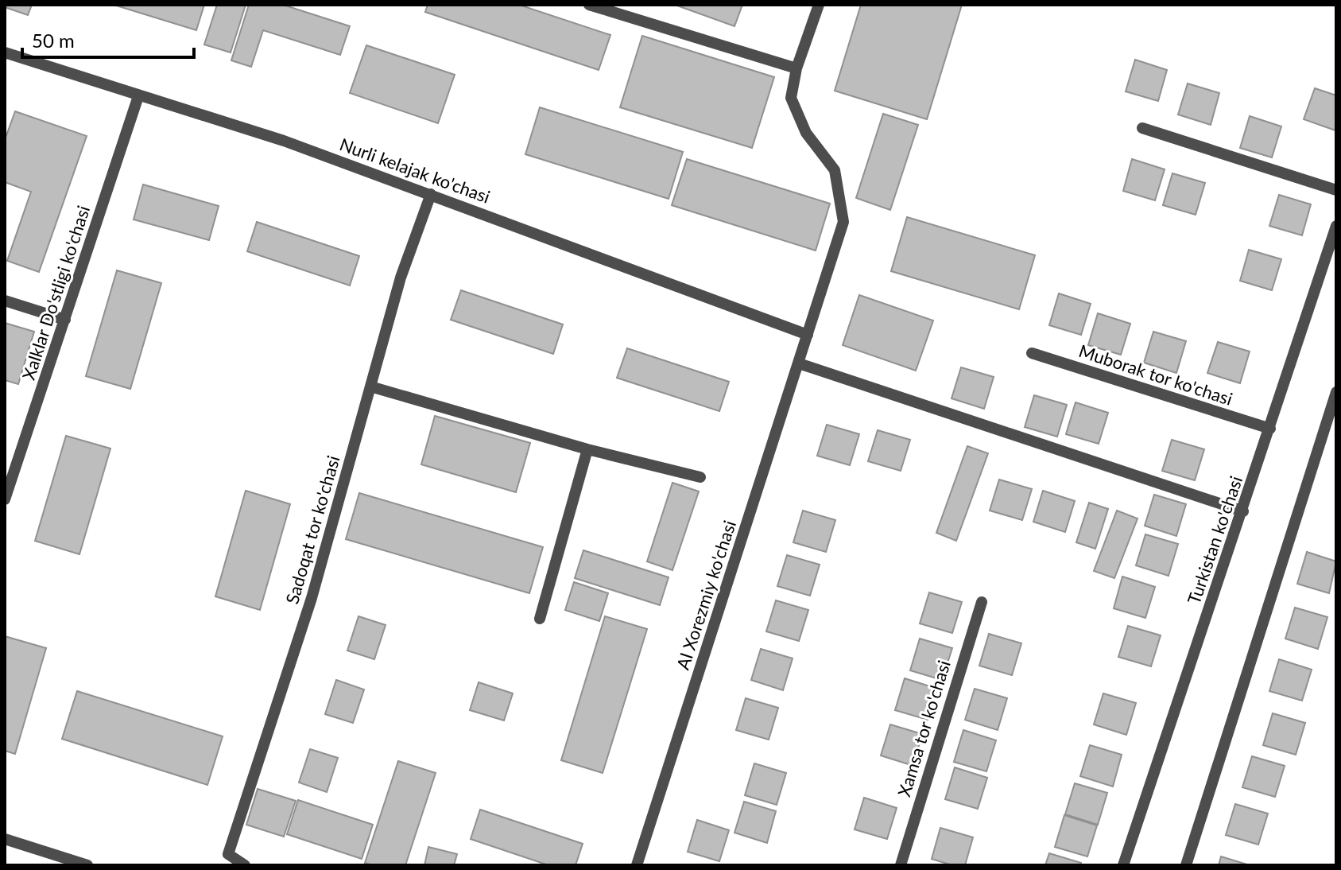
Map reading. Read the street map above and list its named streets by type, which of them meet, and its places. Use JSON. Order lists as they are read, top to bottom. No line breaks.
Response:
{"streets":{"street":["Nurli kelajak ko'chasi","Xalklar Do'stligi ko'chasi","Muborak tor ko'chasi","Sadoqat tor ko'chasi","Turkistan ko'chasi","Al Xorezmiy ko'chasi","Xamsa tor ko'chasi"]},"crossings":[["Nurli kelajak ko'chasi","Xalklar Do'stligi ko'chasi"],["Nurli kelajak ko'chasi","Sadoqat tor ko'chasi"],["Nurli kelajak ko'chasi","Al Xorezmiy ko'chasi"],["Muborak tor ko'chasi","Turkistan ko'chasi"]],"scale_bar":"50 m"}
